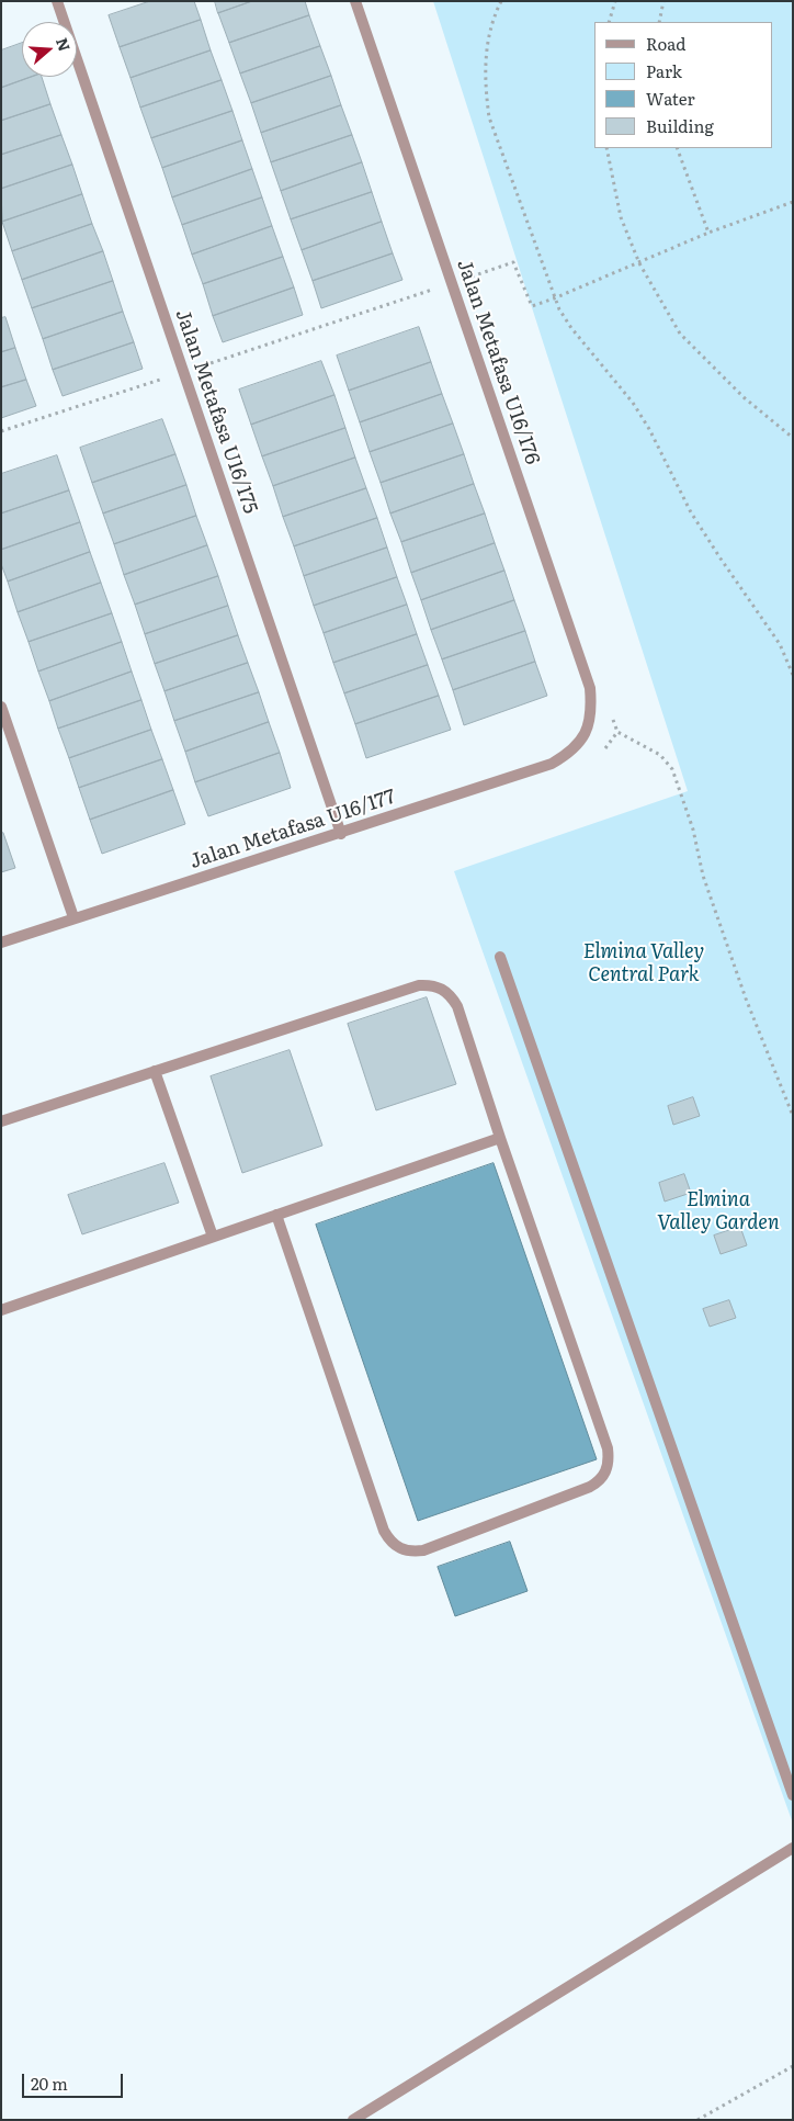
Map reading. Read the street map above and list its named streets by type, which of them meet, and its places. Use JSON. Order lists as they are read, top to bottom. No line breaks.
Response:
{"streets":{"street":["Jalan Metafasa U16/176","Jalan Metafasa U16/175","Jalan Metafasa U16/177"]},"crossings":[["Jalan Metafasa U16/176","Jalan Metafasa U16/177"],["Jalan Metafasa U16/175","Jalan Metafasa U16/177"]],"parks":["Elmina Valley Central Park","Elmina Valley Garden"],"legend":["Road","Park","Water","Building"],"scale_bar":"20 m","north":"right"}
